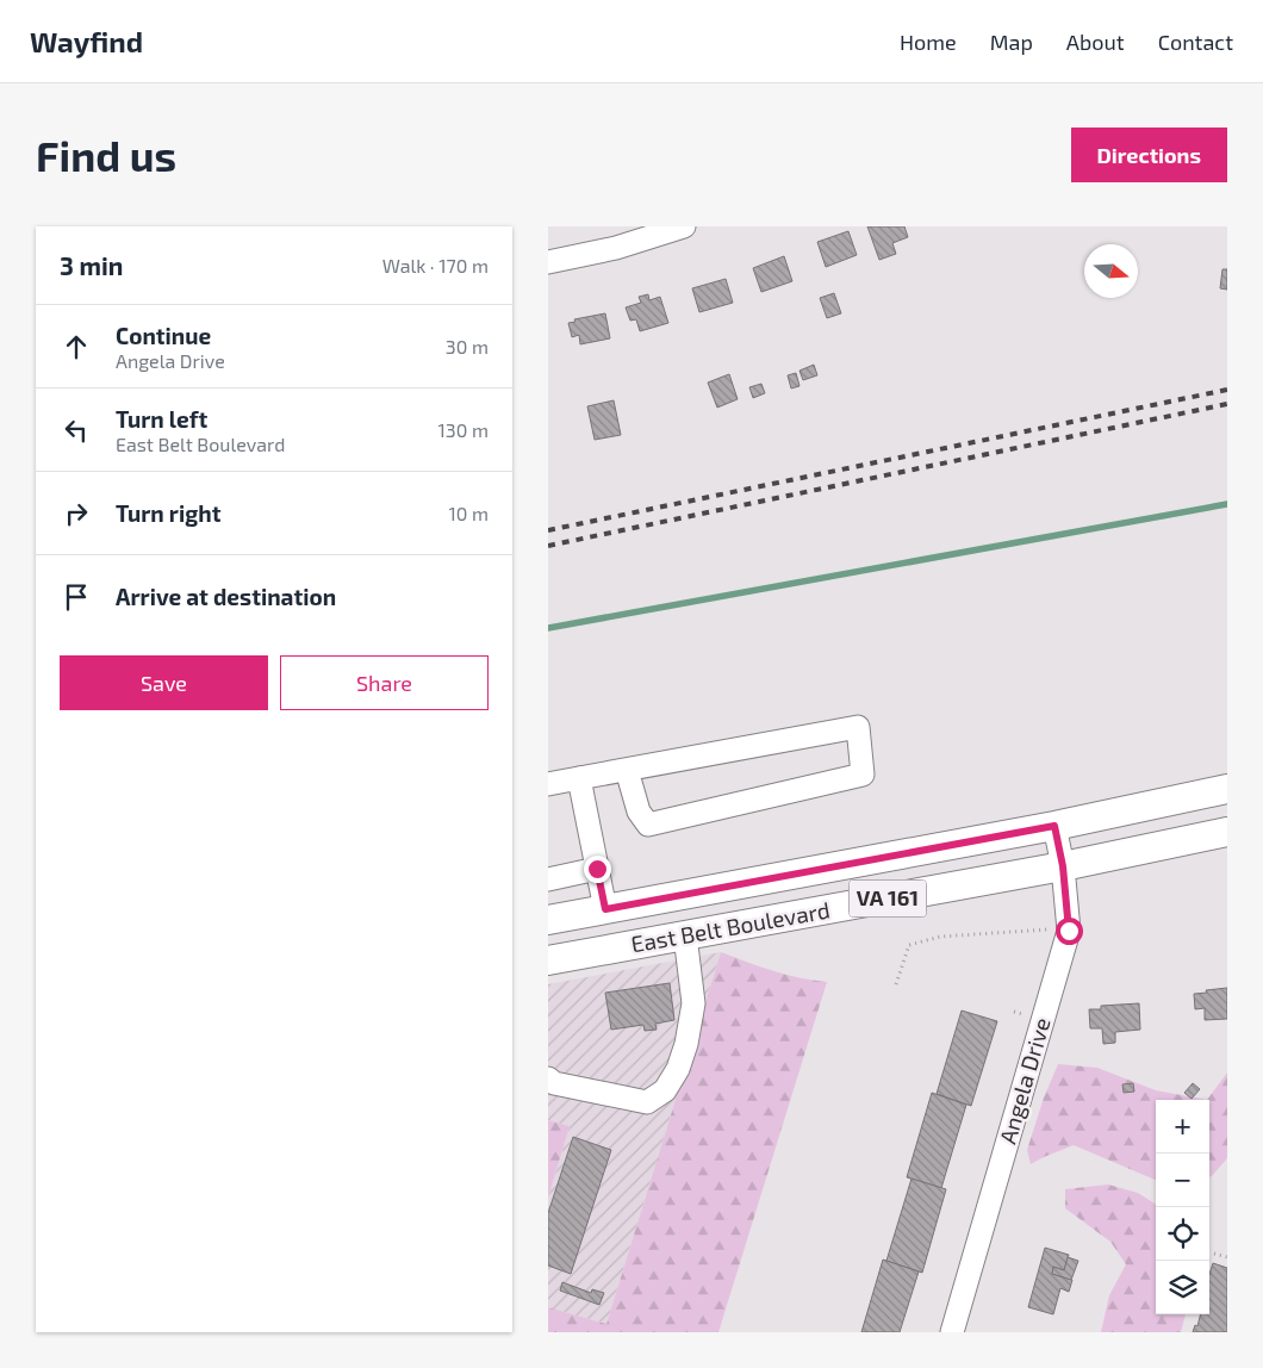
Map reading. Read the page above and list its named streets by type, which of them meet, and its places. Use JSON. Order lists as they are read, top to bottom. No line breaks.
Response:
{"streets":{"main road":["VA 161","East Belt Boulevard"],"street":["Angela Drive"]},"crossings":[["East Belt Boulevard","Angela Drive"]],"north":"right","page":{"header":"Wayfind","nav":["Home","Map","About","Contact"],"buttons":["Directions",["Save","Share"]],"title":"Find us","heading":["3 min","Walk · 170 m"],"list":[["Continue","Angela Drive","30 m"],["Turn left","East Belt Boulevard","130 m"],["Turn right","10 m"],"Arrive at destination"],"map_buttons":["+","−"]}}
